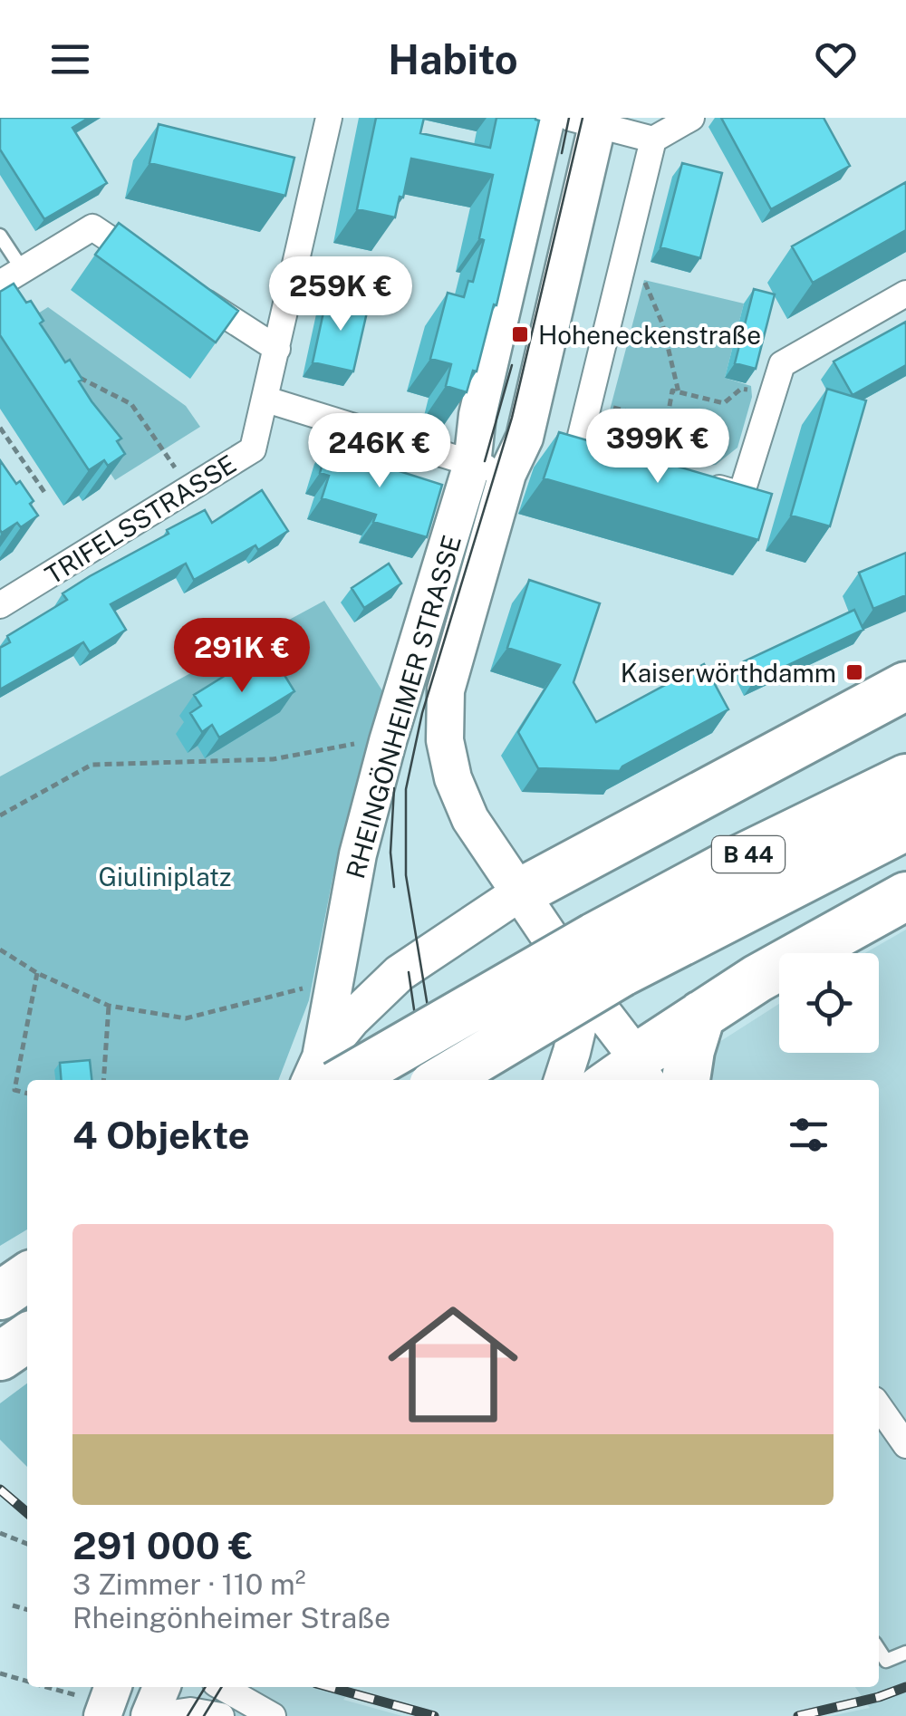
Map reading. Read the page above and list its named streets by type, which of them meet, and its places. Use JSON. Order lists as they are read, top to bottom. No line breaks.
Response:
{"streets":{"highway":["B 44"],"street":["TRIFELSSTRASSE","RHEINGÖNHEIMER STRASSE"]},"crossings":[["RHEINGÖNHEIMER STRASSE","B 44"]],"parks":["Giuliniplatz"],"places":{"transit":["Hoheneckenstraße","Kaiserwörthdamm"]},"page":{"header":"Habito","price":["259K €","399K €","246K €","291K €"],"heading":"4 Objekte","list":[{"name":"291 000 €","note":"3 Zimmer · 110 m² · Rheingönheimer Straße"}]}}
